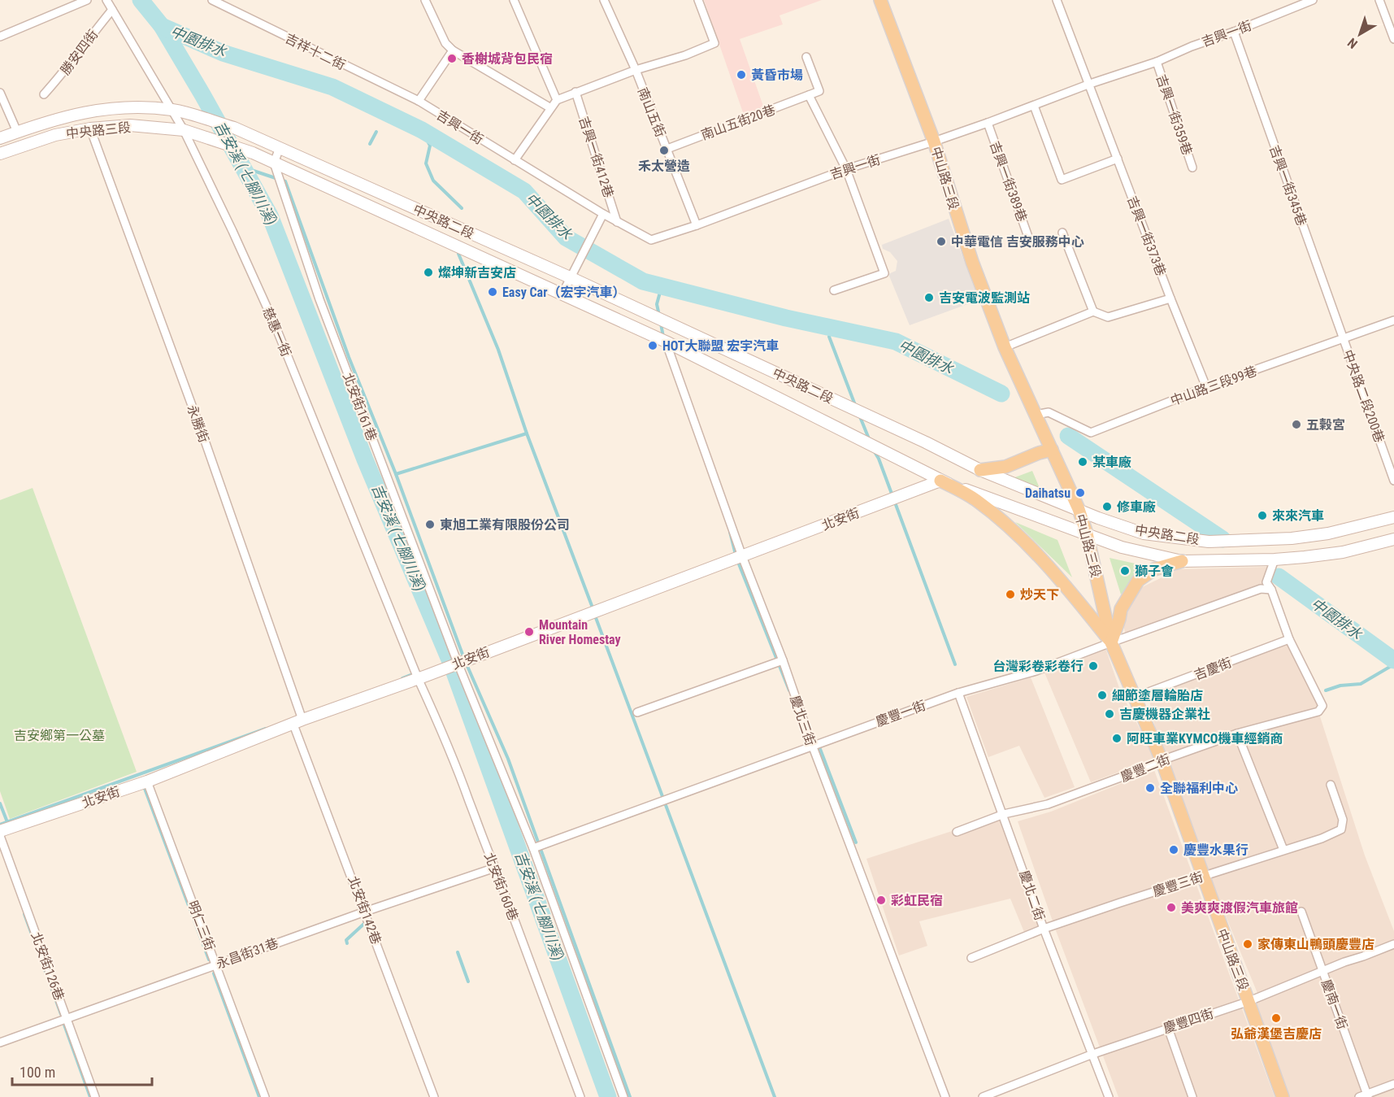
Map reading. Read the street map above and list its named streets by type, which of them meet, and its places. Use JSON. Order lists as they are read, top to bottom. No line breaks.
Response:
{"streets":{"main road":["中山路三段"],"street":["吉興一街","吉祥十二街","勝安四街","南山五街","吉興一街359巷","南山五街20巷","中央路三段","吉興一街412巷","吉興一街389巷","吉興一街345巷","中央路二段","吉興一街373巷","慈惠一街","中山路三段99巷","中央路二段200巷","北安街161巷","永勝街","北安街","吉慶街","慶豐一街","慶北三街","慶豐二街","慶豐三街","北安街160巷","慶北二街","北安街142巷","明仁三街","永昌街31巷","北安街126巷","慶南一街","慶豐四街"]},"crossings":[["吉興一街","吉祥十二街"],["吉興一街","南山五街"],["吉興一街","吉興一街359巷"],["吉興一街","吉興一街412巷"],["吉興一街","中山路三段"],["吉興一街","吉興一街389巷"],["吉興一街","吉興一街345巷"],["吉興一街","吉興一街373巷"],["勝安四街","慈惠一街"],["南山五街","南山五街20巷"],["中央路三段","中央路二段"],["中央路三段","慈惠一街"],["中央路三段","永勝街"],["中山路三段","中央路二段"],["中山路三段","中山路三段99巷"],["中山路三段","吉慶街"],["中山路三段","慶豐一街"],["中山路三段","慶豐二街"],["中山路三段","慶豐三街"],["中山路三段","慶豐四街"],["吉興一街345巷","中山路三段99巷"],["吉興一街345巷","中央路二段200巷"],["中央路二段","北安街161巷"],["中央路二段","北安街"],["中央路二段","慶北三街"],["吉興一街373巷","中山路三段99巷"],["慈惠一街","北安街"],["慈惠一街","北安街160巷"],["中山路三段99巷","中央路二段200巷"],["北安街161巷","北安街"],["北安街161巷","慶豐一街"],["永勝街","北安街"],["永勝街","北安街142巷"],["北安街","慶北三街"],["北安街","北安街160巷"],["北安街","北安街142巷"],["北安街","明仁三街"],["吉慶街","慶豐二街"],["慶豐一街","慶北三街"],["慶豐一街","慶豐二街"],["慶豐一街","慶北二街"],["慶豐二街","慶北二街"],["慶豐三街","慶北二街"],["北安街160巷","永昌街31巷"],["慶北二街","慶豐四街"],["北安街142巷","永昌街31巷"],["明仁三街","永昌街31巷"],["永昌街31巷","北安街126巷"],["慶南一街","慶豐四街"]],"water":["中園排水","吉安溪 (七腳川溪)"],"parks":["吉安鄉第一公墓"],"places":["香榭城背包民宿","黃昏市場","禾太營造","中華電信 吉安服務中心","燦坤新吉安店","Easy Car（宏宇汽車）","吉安電波監測站","HOT大聯盟 宏宇汽車","五榖宮","某車廠","Daihatsu","修車廠","來來汽車","東旭工業有限股份公司","獅子會","炒天下","Mountain River Homestay","台灣彩卷彩卷行","細節塗層輪胎店","吉慶機器企業社","阿旺車業KYMCO機車經銷商","全聯福利中心","慶豐水果行","彩虹民宿","美爽爽渡假汽車旅館","家傳東山鴨頭慶豐店","弘爺漢堡吉慶店"],"scale_bar":"100 m","north":"bottom left"}
